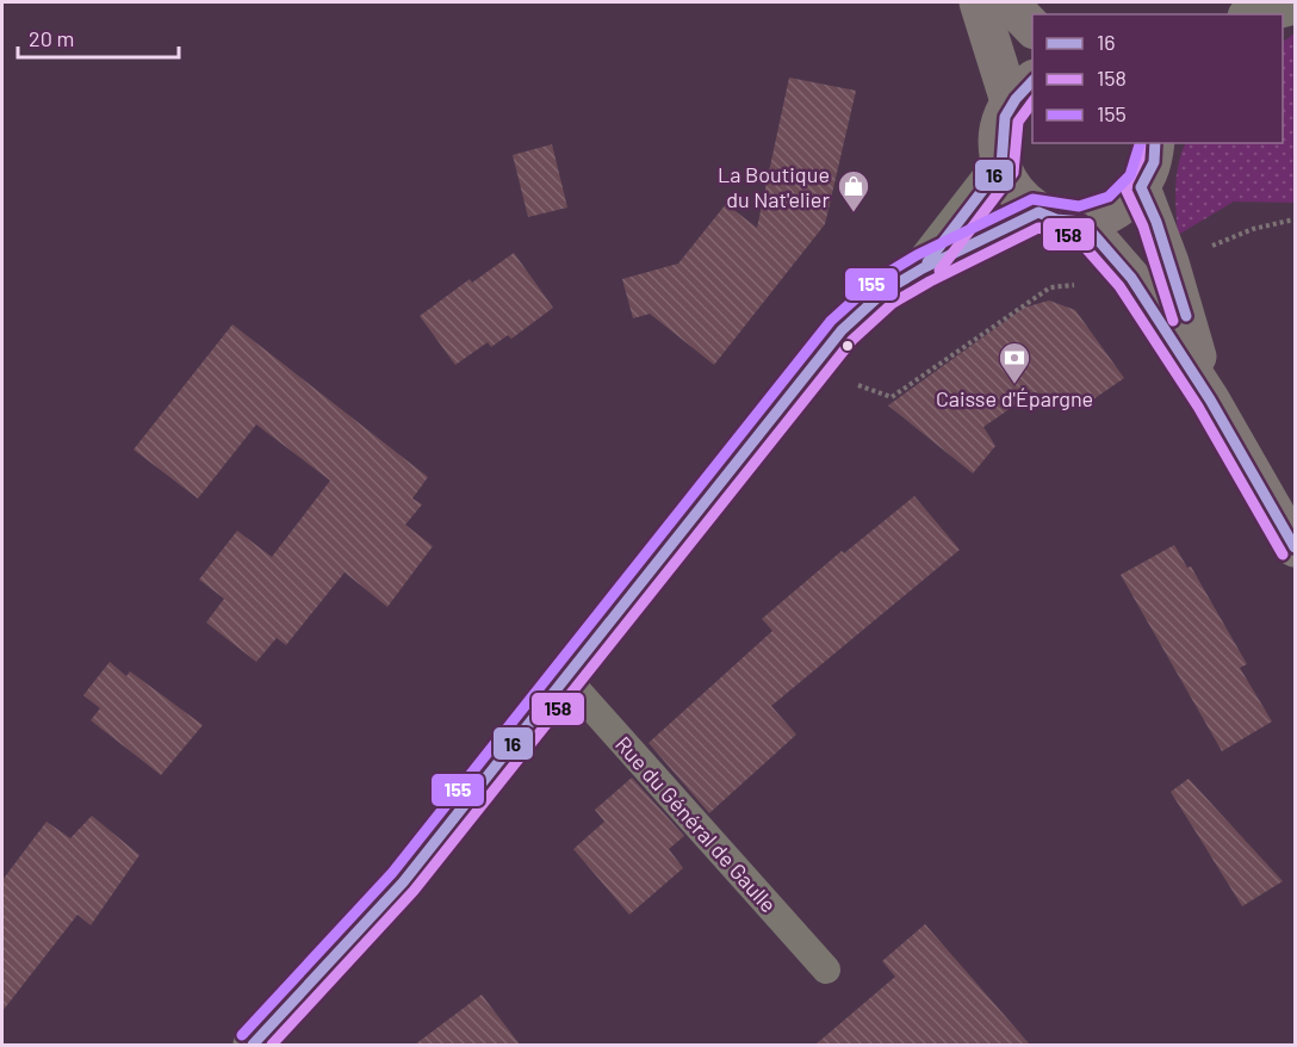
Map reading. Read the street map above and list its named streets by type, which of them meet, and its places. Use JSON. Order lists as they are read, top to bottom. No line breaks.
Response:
{"streets":{"lane":["Rue du Général de Gaulle"]},"places":{"shop":["La Boutique du Nat'elier"],"bank":["Caisse d'Épargne"]},"lines":["transit line 16","transit line 158","transit line 155"],"legend":["16","158","155"],"scale_bar":"20 m"}
